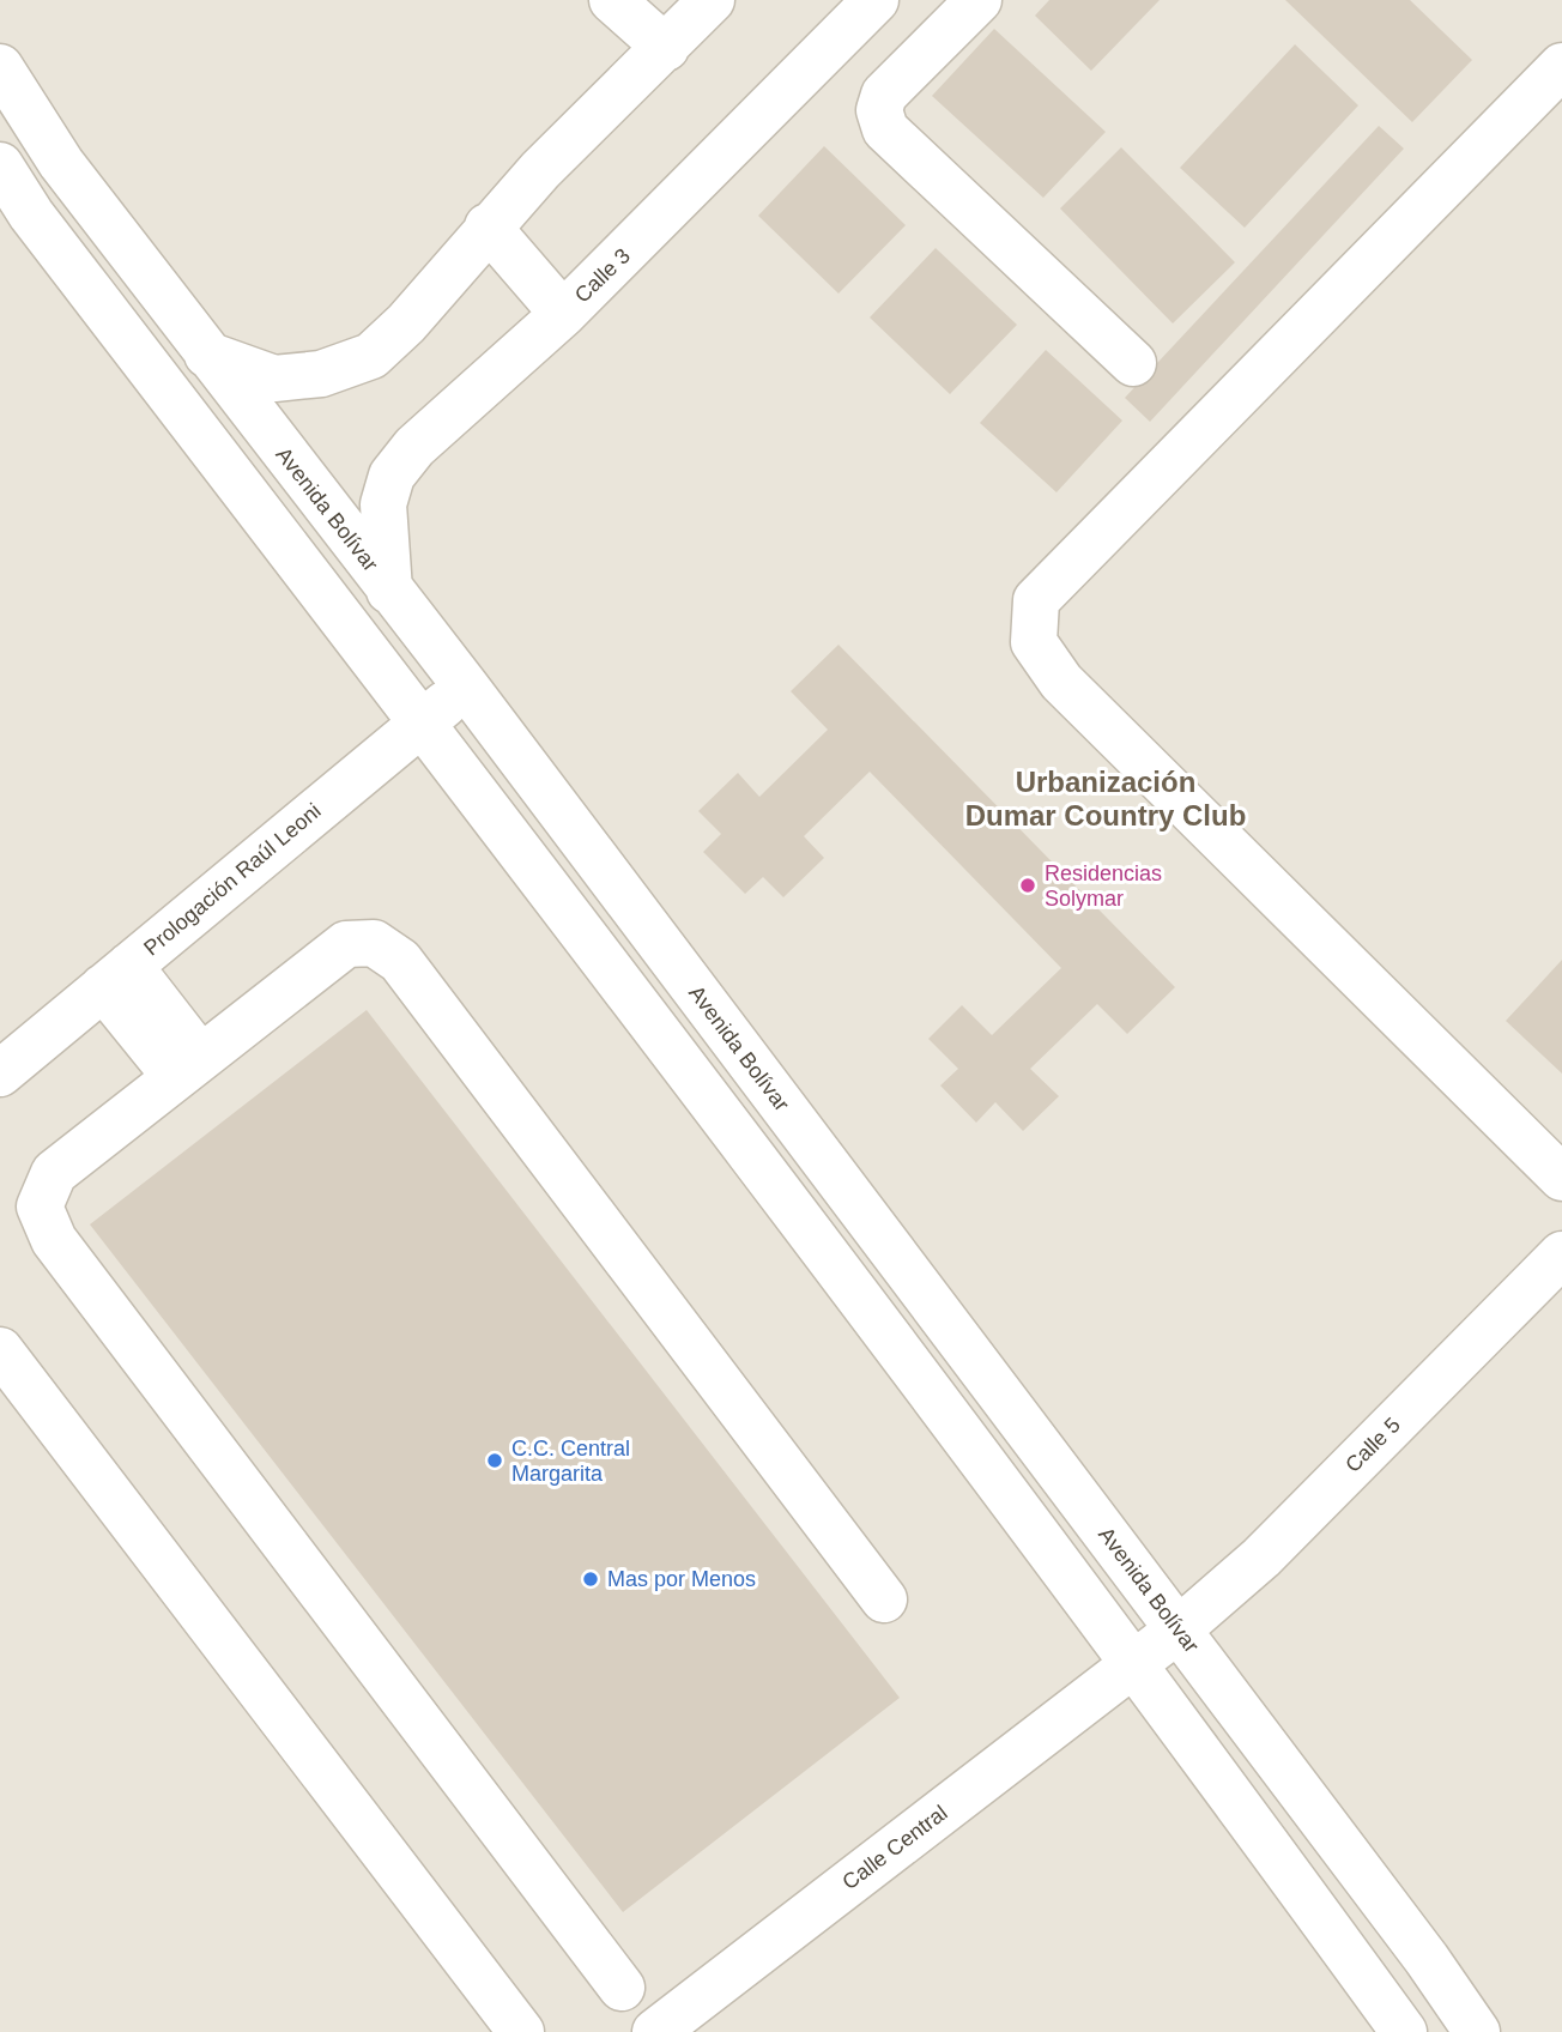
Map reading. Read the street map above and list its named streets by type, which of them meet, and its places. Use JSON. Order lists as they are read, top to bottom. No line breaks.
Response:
{"streets":{"street":["Calle 3","Avenida Bolívar","Prologación Raúl Leoni","Calle 5","Calle Central"]},"crossings":[["Avenida Bolívar","Prologación Raúl Leoni"],["Avenida Bolívar","Calle 5"],["Calle 5","Calle Central"]],"districts":["Urbanización Dumar Country Club"],"places":["Residencias Solymar","C.C. Central Margarita","Mas por Menos"]}
